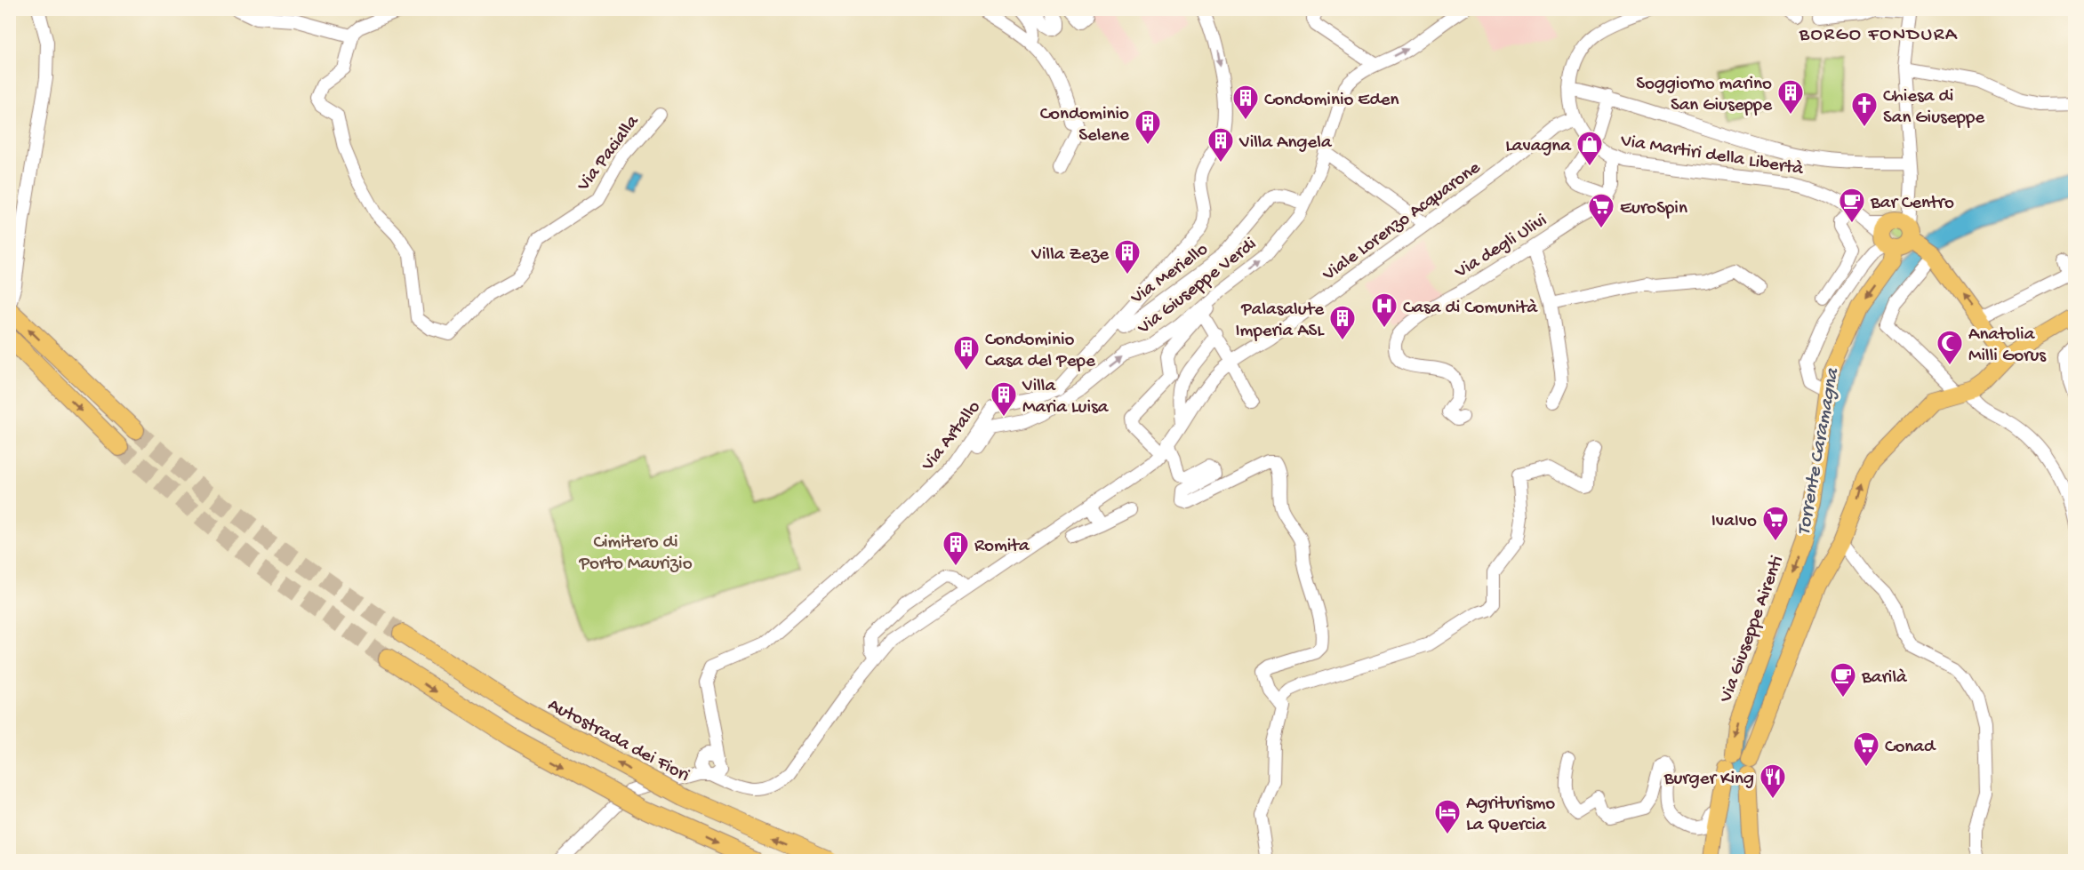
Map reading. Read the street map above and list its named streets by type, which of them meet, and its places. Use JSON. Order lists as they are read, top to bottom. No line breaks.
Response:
{"streets":{"highway":["Autostrada dei Fiori"],"main road":["Via Giuseppe Airenti"],"street":["Via Pacialla","Via Martiri della Libertà","Viale Lorenzo Acquarone","Via degli Ulivi","Via Meriello","Via Giuseppe Verdi","Via Artallo"]},"crossings":[["Via Martiri della Libertà","Viale Lorenzo Acquarone"],["Via Martiri della Libertà","Via Giuseppe Airenti"],["Via Meriello","Via Giuseppe Verdi"],["Via Giuseppe Verdi","Via Artallo"]],"one_way":["Via Artallo"],"districts":["BORGO FONDURA"],"water":["Torrente Caramagna"],"parks":["Cimitero di Porto Maurizio"],"places":{"building":["Soggiorno marino San Giuseppe","Condominio Eden","Condominio Selene","Villa Angela","Villa Zeze","Palasalute Imperia ASL","Condominio Casa del Pepe","Villa Maria Luisa","Romita"],"church":["Chiesa di San Giuseppe"],"shop":["Lavagna"],"cafe":["Bar Centro","Barilà"],"supermarket":["EuroSpin","IvaIvo","Conad"],"hospital":["Casa di Comunità"],"mosque":["Anatolia Milli Gorus"],"restaurant":["Burger King"],"hotel":["Agriturismo La Quercia"]}}
